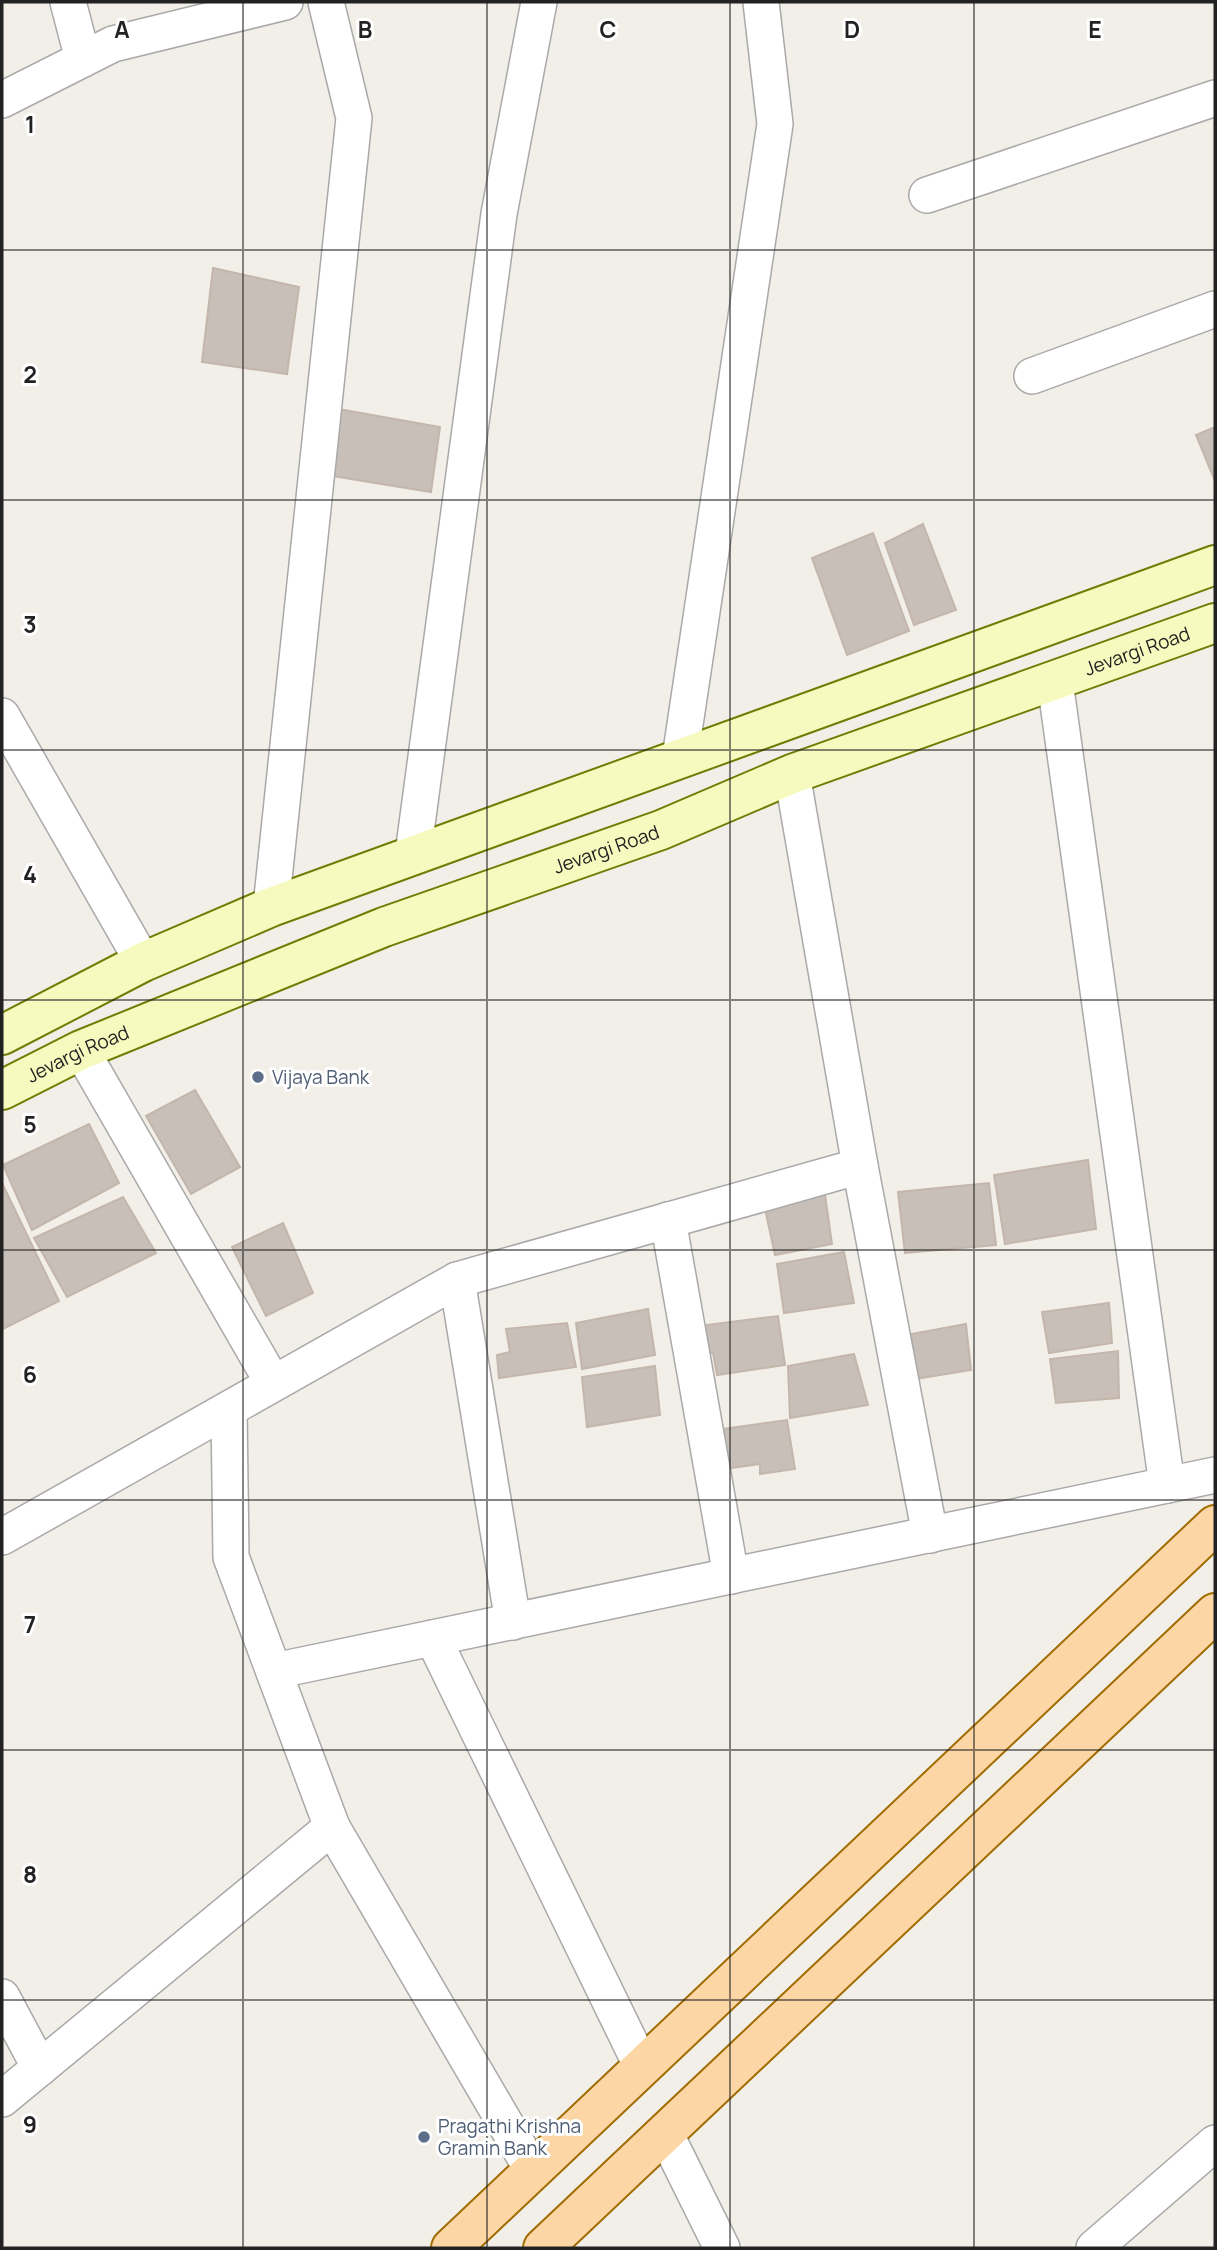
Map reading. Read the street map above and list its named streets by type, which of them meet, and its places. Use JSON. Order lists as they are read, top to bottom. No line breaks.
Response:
{"streets":{"main road":["Jevargi Road"]},"places":["Vijaya Bank","Pragathi Krishna Gramin Bank"],"grid":{"columns":["A","B","C","D","E"],"rows":["1","2","3","4","5","6","7","8","9"]}}
